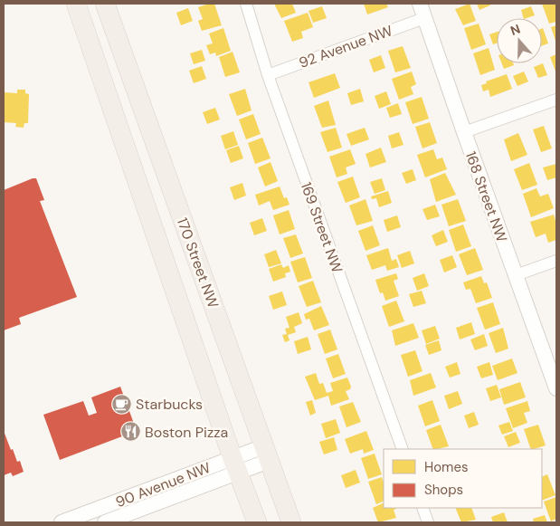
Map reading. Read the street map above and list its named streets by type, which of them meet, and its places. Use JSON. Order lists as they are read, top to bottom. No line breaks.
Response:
{"streets":{"main road":["170 Street NW"],"street":["92 Avenue NW","168 Street NW","169 Street NW","90 Avenue NW"]},"crossings":[["92 Avenue NW","168 Street NW"],["92 Avenue NW","169 Street NW"],["170 Street NW","90 Avenue NW"]],"places":{"cafe":["Starbucks"],"restaurant":["Boston Pizza"]},"legend":["Homes","Shops"],"north":"top"}
